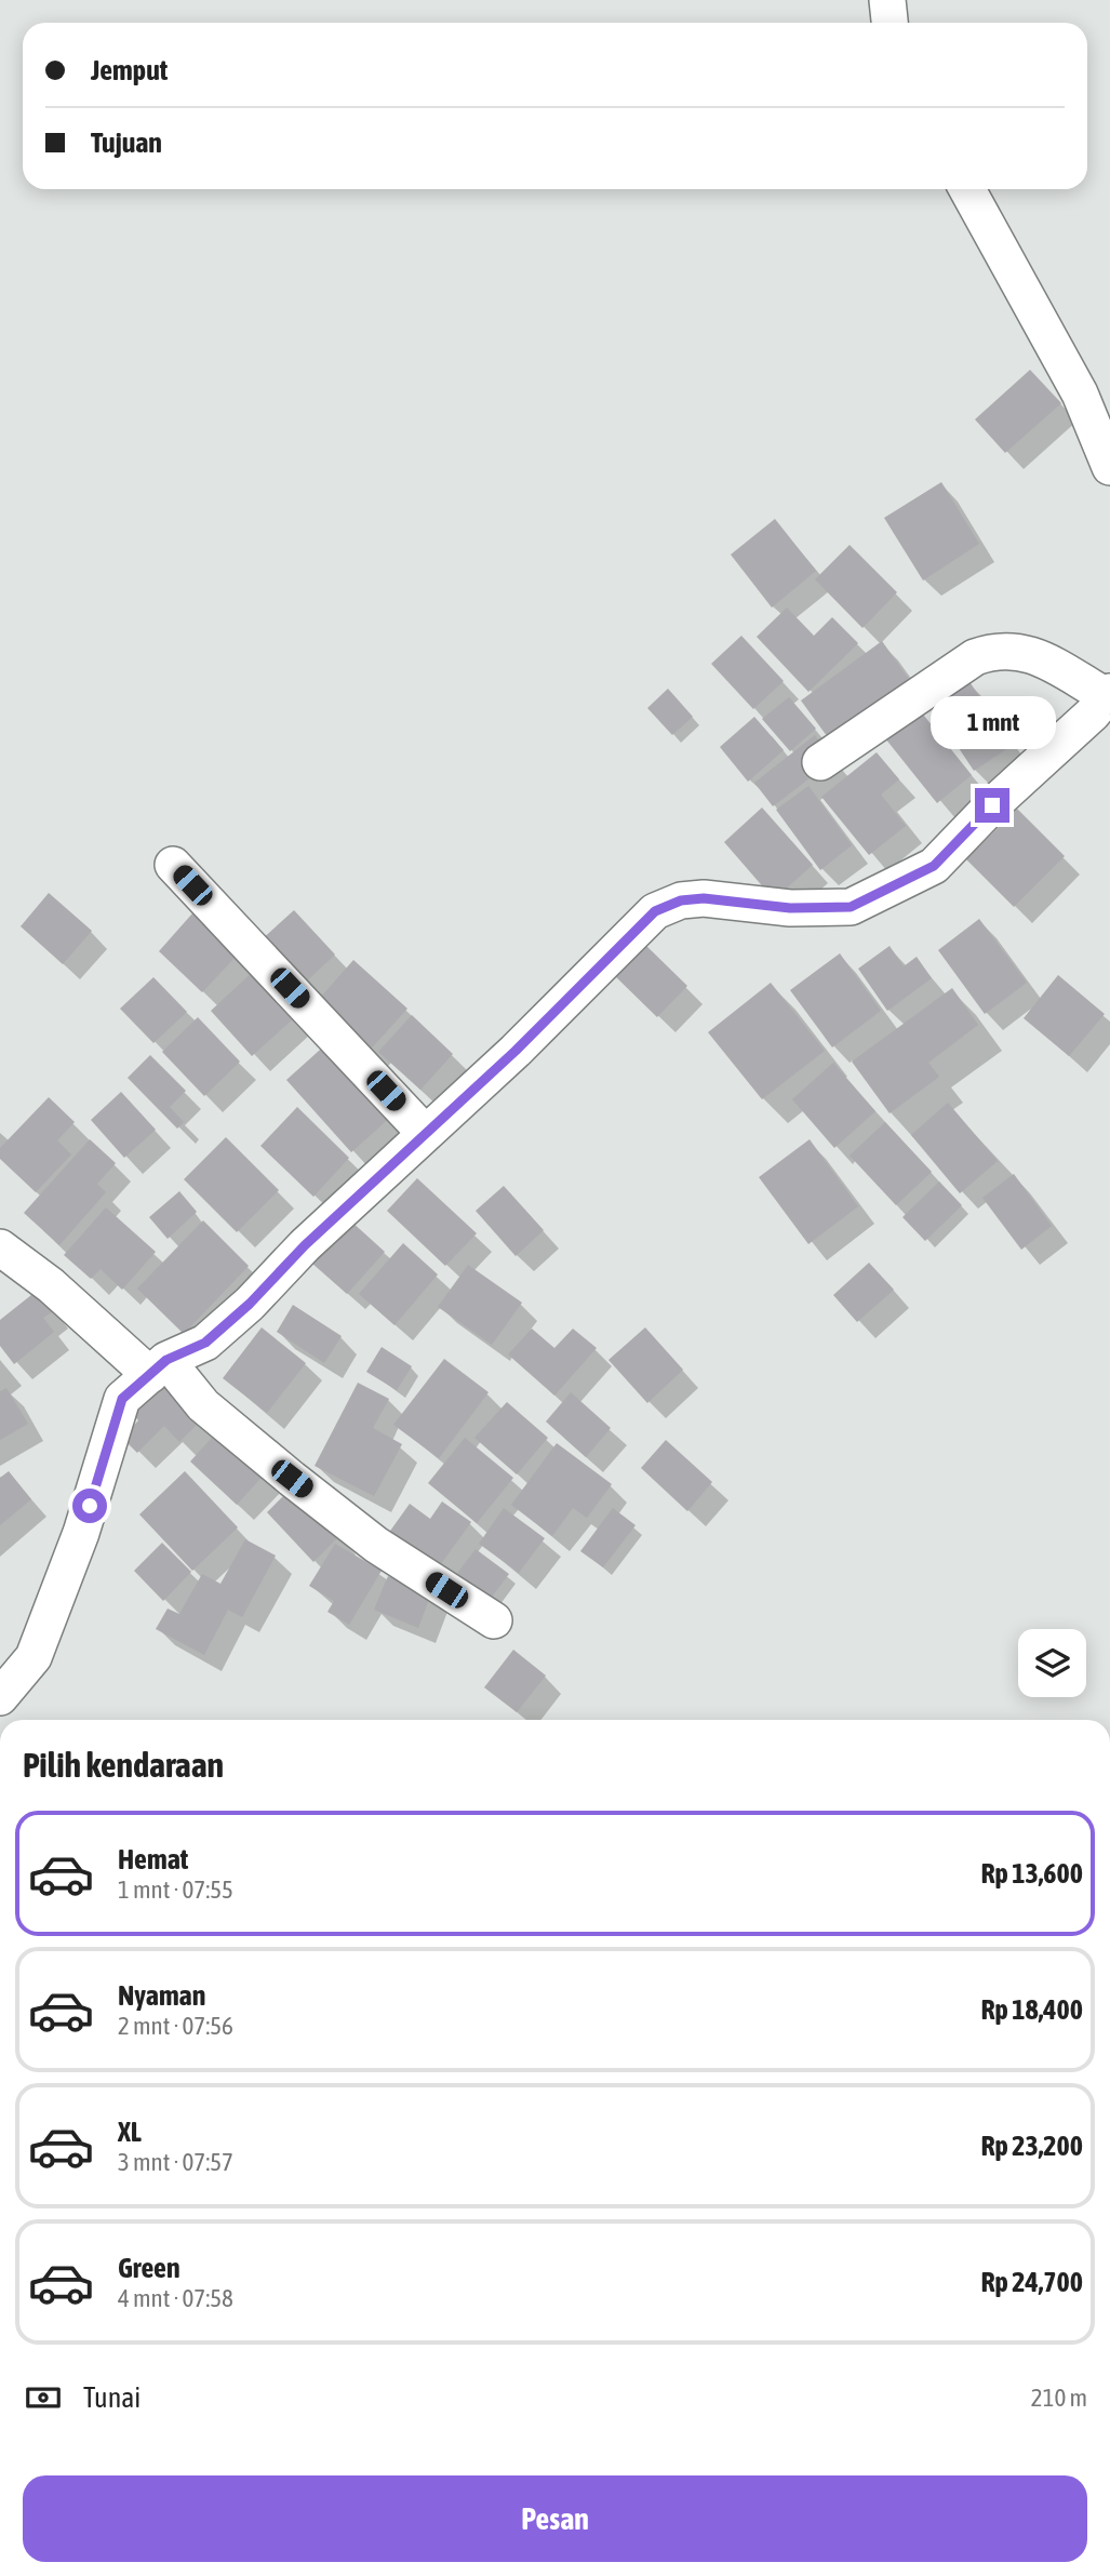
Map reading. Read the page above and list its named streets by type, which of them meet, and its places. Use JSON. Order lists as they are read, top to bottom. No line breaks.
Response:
{"page":{"banner":["Jemput","Tujuan"],"bubble":"1 mnt","heading":"Pilih kendaraan","list":[{"name":"Hemat","note":"1 mnt · 07:55","value":"Rp 13,600"},{"name":"Nyaman","note":"2 mnt · 07:56","value":"Rp 18,400"},{"name":"XL","note":"3 mnt · 07:57","value":"Rp 23,200"},{"name":"Green","note":"4 mnt · 07:58","value":"Rp 24,700"}],"pay":["Tunai","210 m"],"buttons":"Pesan"}}
